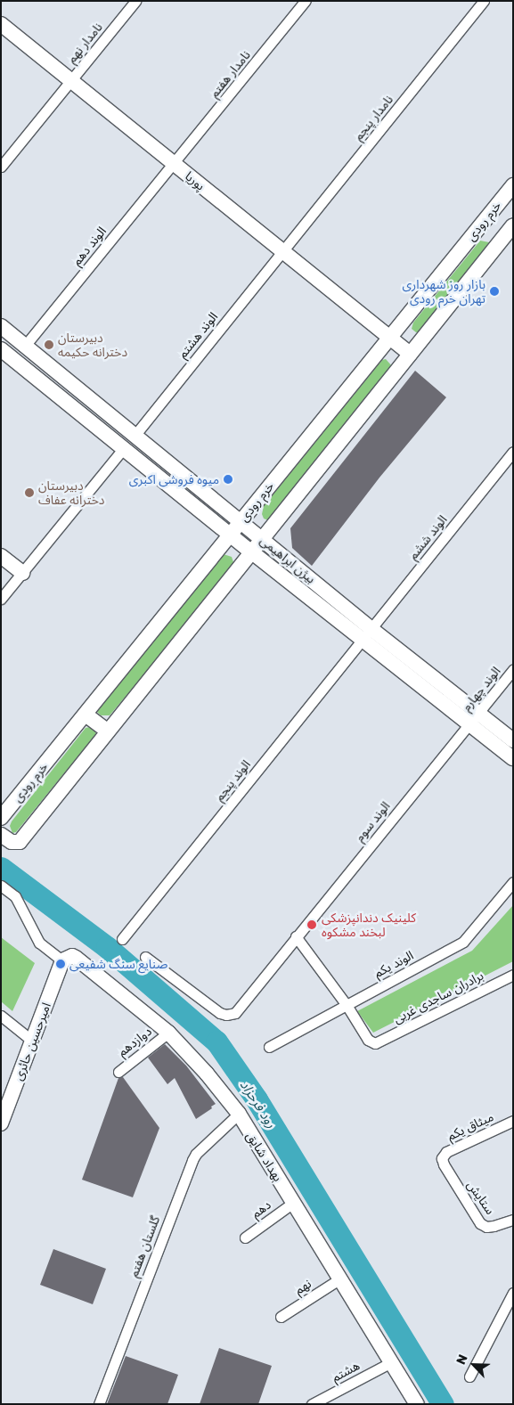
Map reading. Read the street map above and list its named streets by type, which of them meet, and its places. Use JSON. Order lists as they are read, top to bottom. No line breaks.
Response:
{"streets":{"street":["نامدار نهم","نامدار هفتم","نامدار پنجم","پوریا","خرم رودی","الوند دهم","الوند هشتم","الوند ششم","بیژن ابراهیمی","الوند چهارم","الوند پنجم","الوند سوم","الوند یکم","برادران ساجدی غربی","امیرحسین حائری","دوازدهم","میثاق یکم","بهداد شایق","ستایش","دهم","گلستان هفتم","نهم","هشتم"]},"crossings":[["نامدار نهم","پوریا"],["نامدار هفتم","پوریا"],["نامدار هفتم","الوند دهم"],["نامدار پنجم","پوریا"],["نامدار پنجم","الوند هشتم"],["پوریا","خرم رودی"],["پوریا","الوند دهم"],["پوریا","الوند هشتم"],["خرم رودی","بیژن ابراهیمی"],["الوند دهم","بیژن ابراهیمی"],["الوند هشتم","بیژن ابراهیمی"],["الوند ششم","بیژن ابراهیمی"],["الوند ششم","الوند پنجم"],["بیژن ابراهیمی","الوند چهارم"],["بیژن ابراهیمی","الوند پنجم"],["بیژن ابراهیمی","الوند سوم"],["الوند چهارم","الوند سوم"],["الوند یکم","برادران ساجدی غربی"],["امیرحسین حائری","بهداد شایق"],["دوازدهم","بهداد شایق"],["میثاق یکم","ستایش"],["بهداد شایق","دهم"],["بهداد شایق","گلستان هفتم"],["بهداد شایق","نهم"],["بهداد شایق","هشتم"]],"water":["رود فرحزاد"],"places":["بازار روز شهرداری تهران خرم رودی","دبیرستان دخترانه حکیمه","میوه فروشی اکبری","دبیرستان دخترانه عفاف","کلینیک دندانپزشکی لبخند مشکوه","صنایع سنگ شفیعی"],"north":"top left"}
